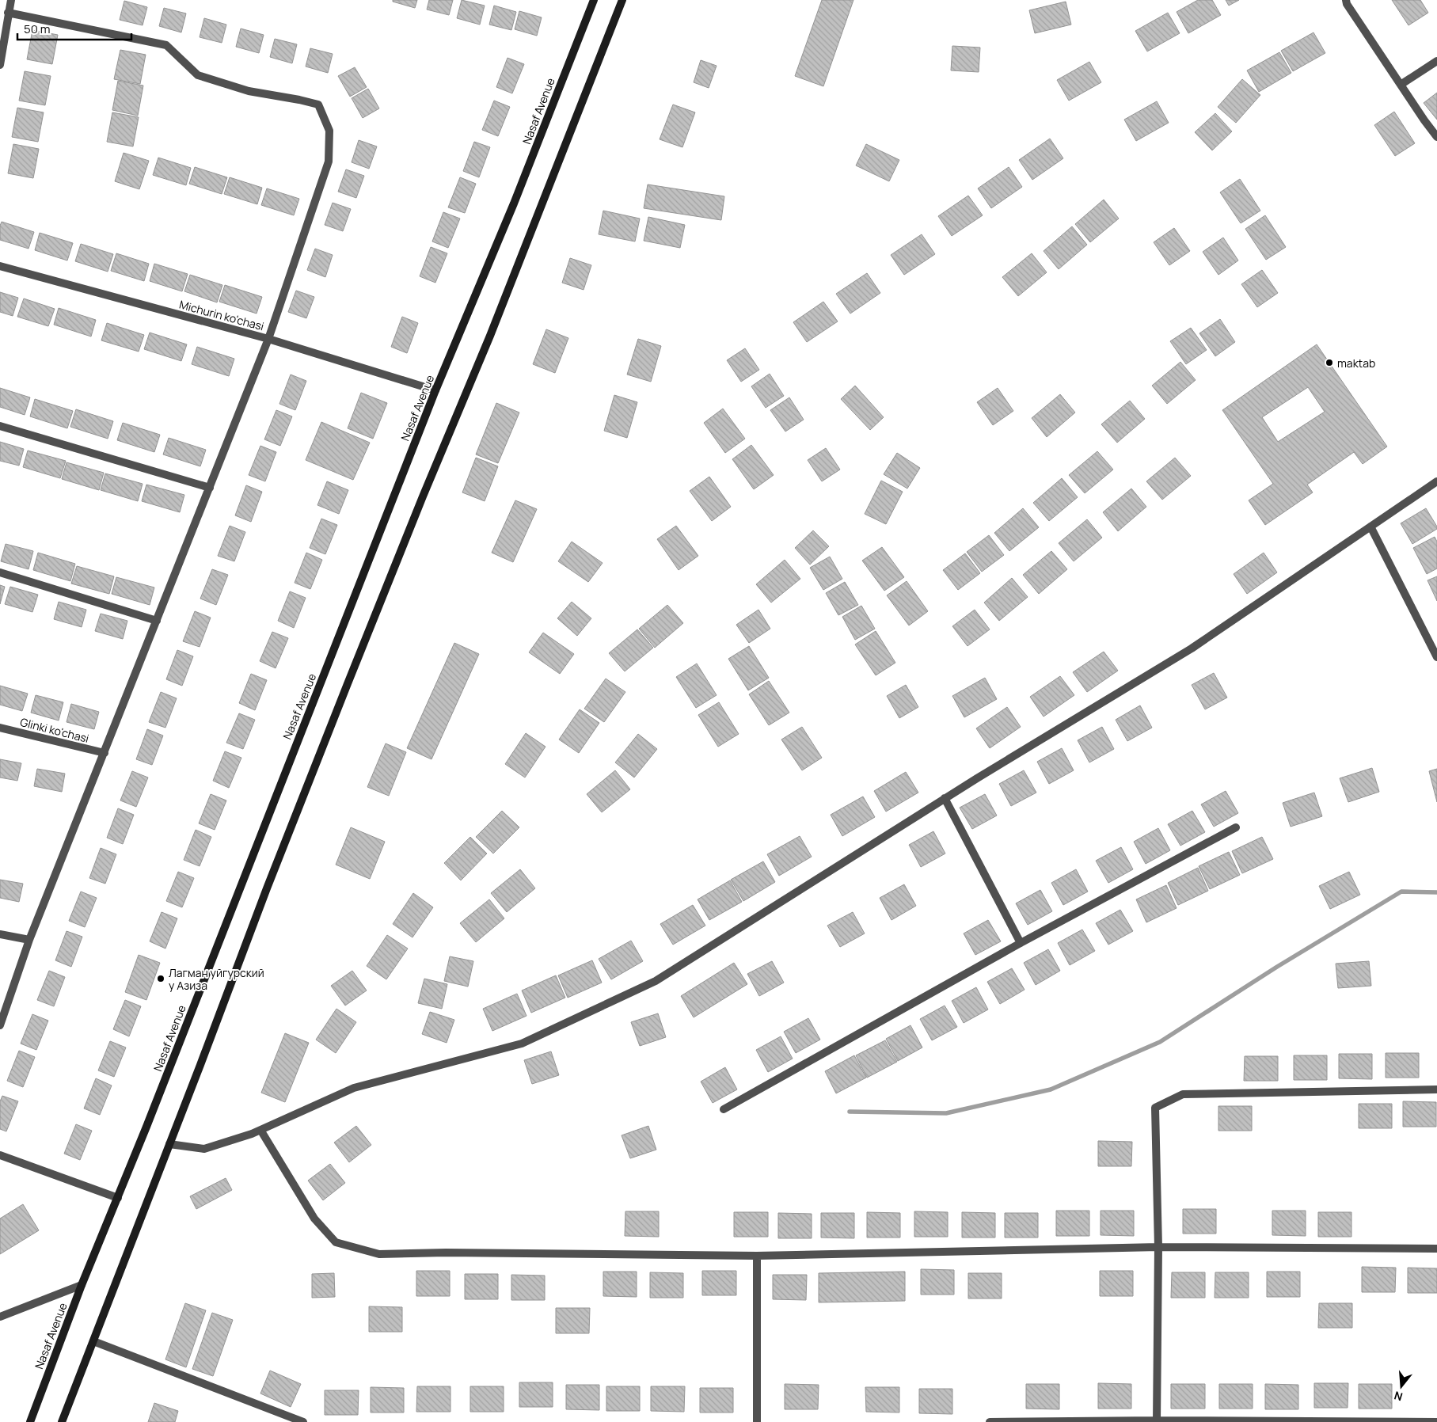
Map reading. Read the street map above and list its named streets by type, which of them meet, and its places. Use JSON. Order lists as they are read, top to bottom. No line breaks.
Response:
{"streets":{"main road":["Nasaf Avenue"],"street":["Michurin ko'chasi","Glinki ko'chasi"]},"crossings":[["Nasaf Avenue","Michurin ko'chasi"]],"places":["maktab","Лагман уйгурский у Азиза"],"scale_bar":"50 m","north":"bottom"}
